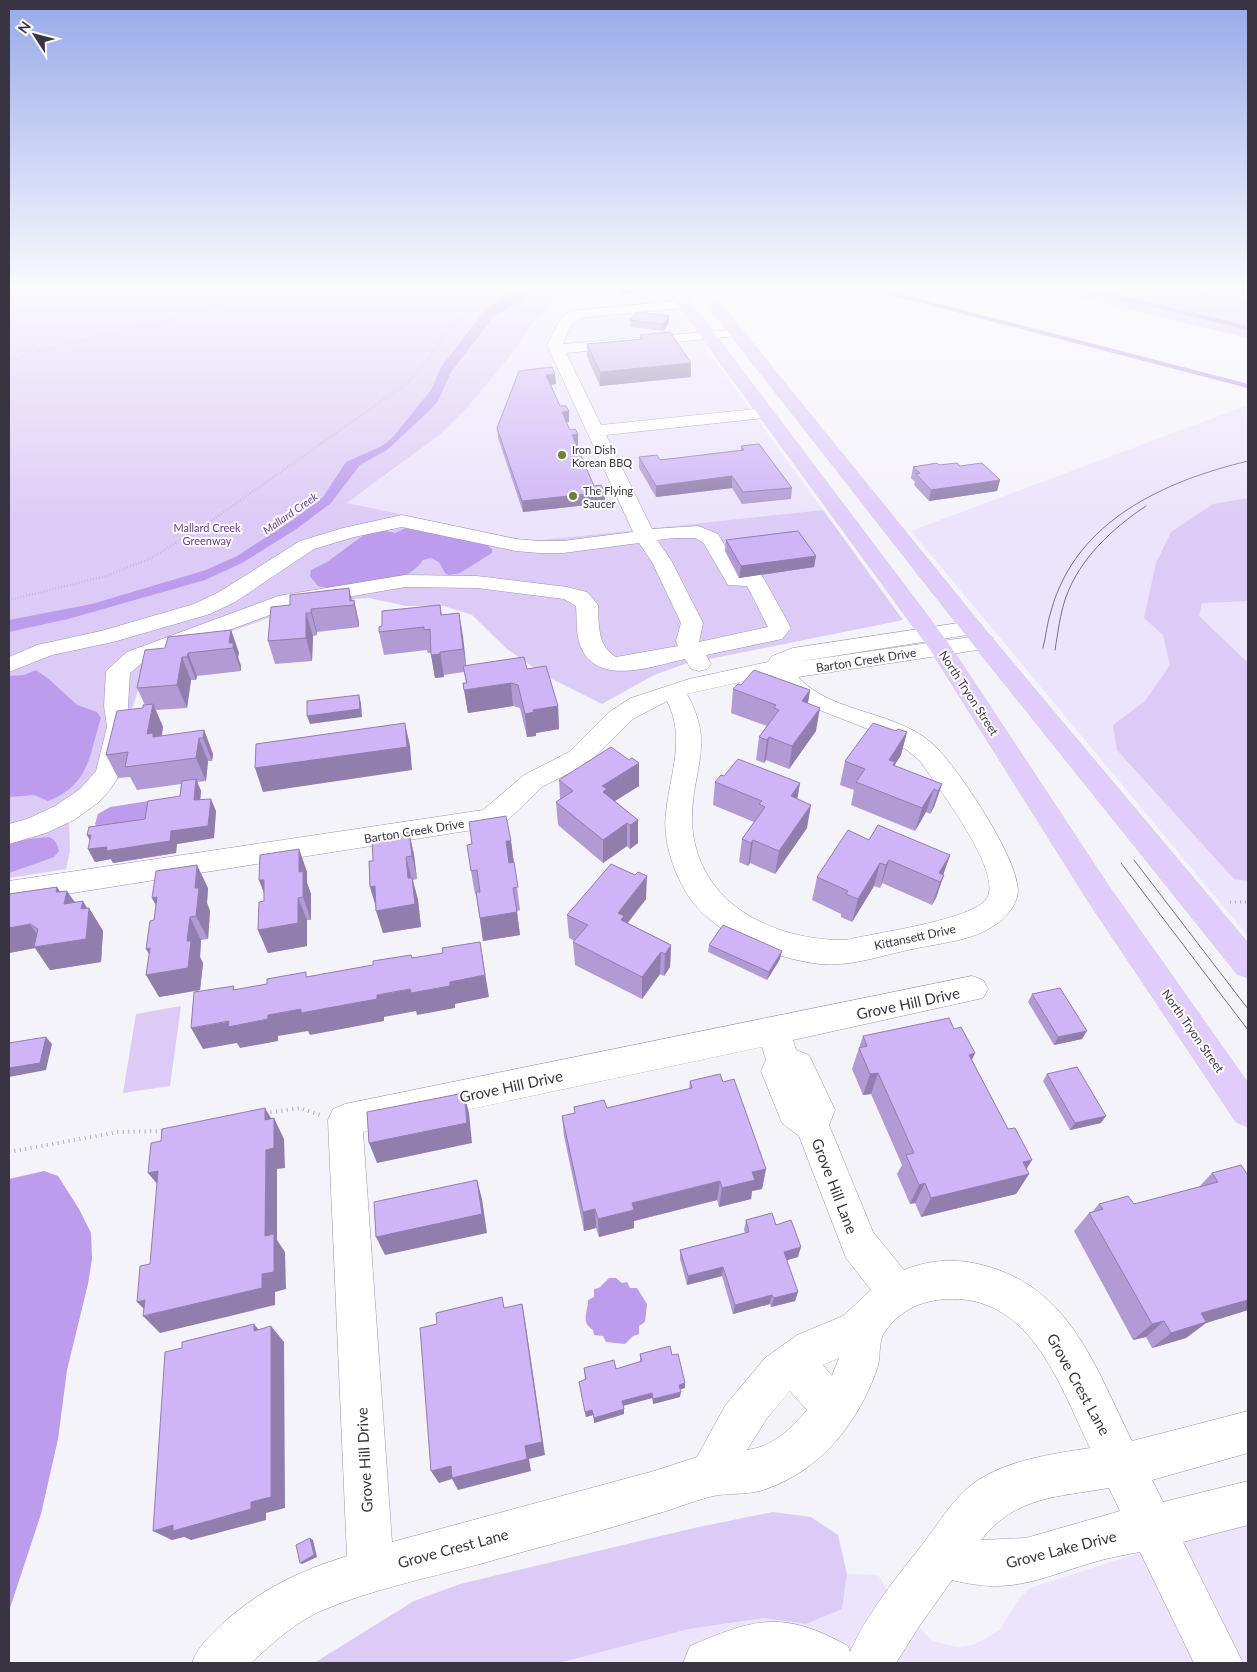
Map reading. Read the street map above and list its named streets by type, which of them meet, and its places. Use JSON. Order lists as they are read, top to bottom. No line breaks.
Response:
{"streets":{"main road":["North Tryon Street"],"street":["Barton Creek Drive","Kittansett Drive","Grove Hill Drive","Grove Hill Lane","Grove Crest Lane","Grove Lake Drive"]},"crossings":[["Barton Creek Drive","North Tryon Street"],["Barton Creek Drive","Kittansett Drive"],["Grove Hill Drive","Grove Hill Lane"],["Grove Hill Drive","Grove Crest Lane"],["Grove Hill Lane","Grove Crest Lane"],["Grove Crest Lane","Grove Lake Drive"]],"water":["Mallard Creek"],"parks":["Mallard Creek Greenway"],"places":["Iron Dish Korean BBQ","The Flying Saucer"],"north":"top left"}
